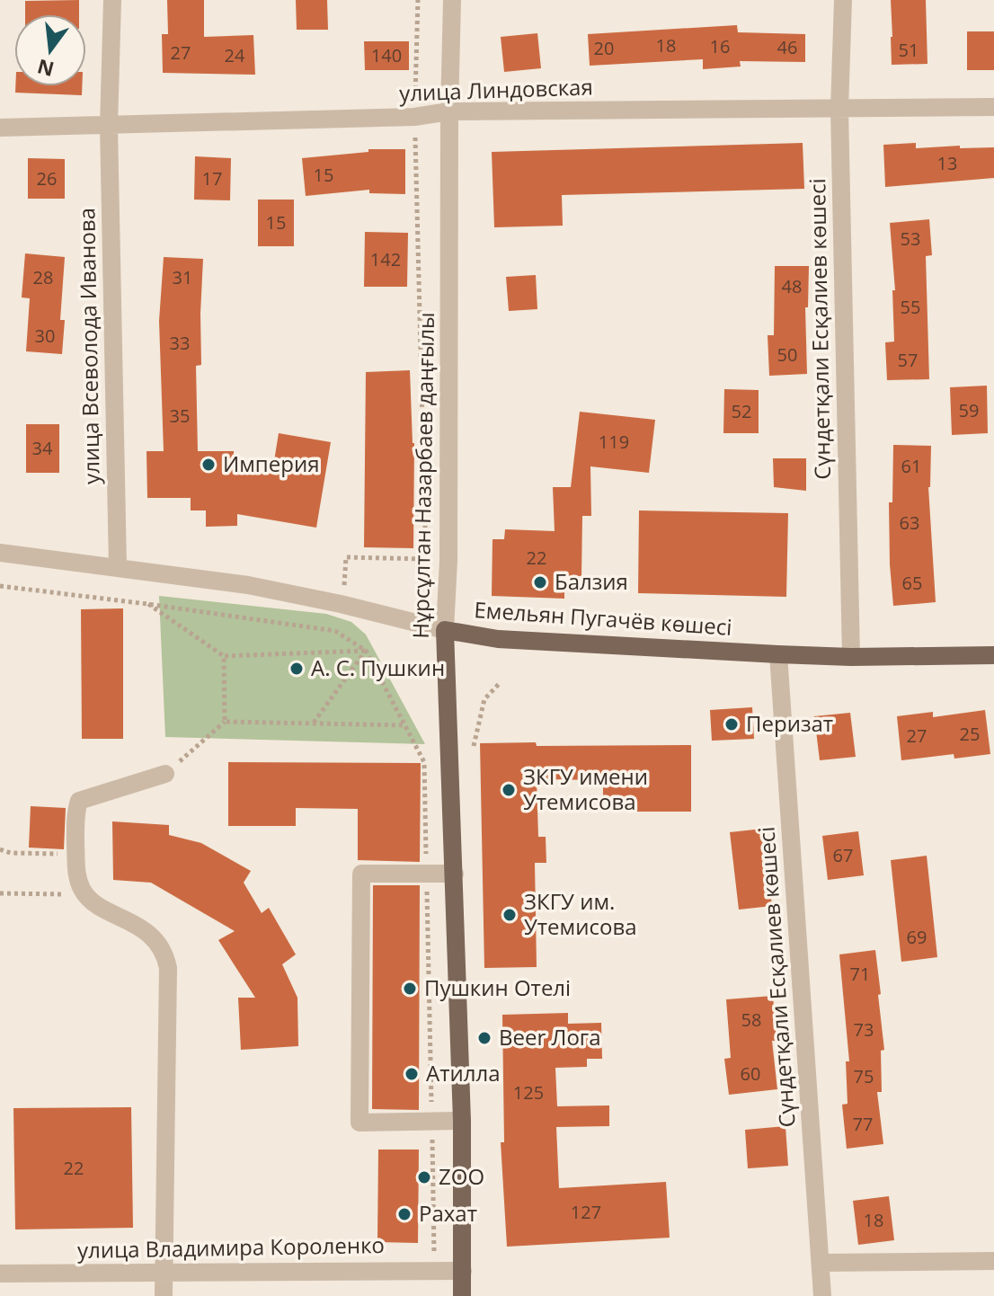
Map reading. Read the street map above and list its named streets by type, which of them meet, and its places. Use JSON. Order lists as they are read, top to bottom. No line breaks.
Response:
{"streets":{"main road":["Нұрсұлтан Назарбаев даңғылы","Емельян Пугачёв көшесі"],"street":["улица Линдовская","Сүндетқали Есқалиев көшесі","улица Всеволода Иванова","улица Владимира Короленко"]},"crossings":[["улица Линдовская","Сүндетқали Есқалиев көшесі"],["улица Линдовская","улица Всеволода Иванова"],["улица Линдовская","Нұрсұлтан Назарбаев даңғылы"],["Сүндетқали Есқалиев көшесі","Емельян Пугачёв көшесі"],["улица Всеволода Иванова","Емельян Пугачёв көшесі"],["Нұрсұлтан Назарбаев даңғылы","Емельян Пугачёв көшесі"],["Нұрсұлтан Назарбаев даңғылы","улица Владимира Короленко"]],"places":["Империя","Балзия","А. С. Пушкин","Перизат","ЗКГУ имени Утемисова","ЗКГУ им. Утемисова","Пушкин Отелі","Beer Лога","Атилла","ZOO","Рахат"],"house_numbers":["18","16","46","20","51","27","24","140","13","15","26","17","15","53","142","28","31","48","55","30","33","50","57","59","52","35","119","34","61","63","22","65","25","27","67","69","71","58","73","60","75","125","77","22","127","18"],"north":"bottom"}
